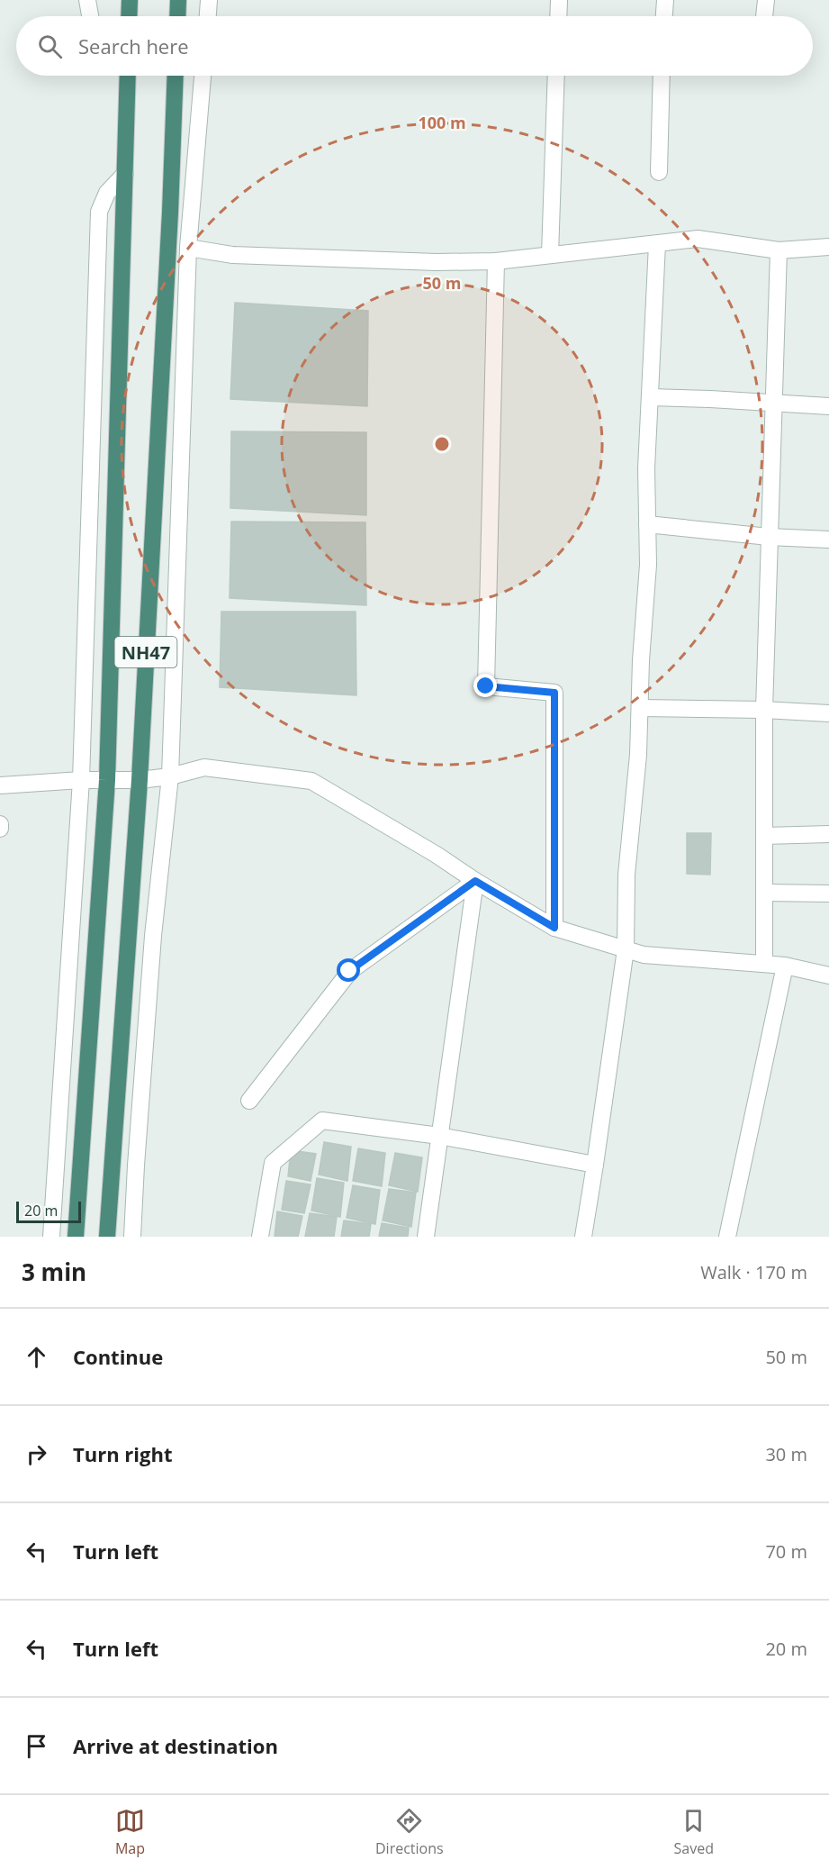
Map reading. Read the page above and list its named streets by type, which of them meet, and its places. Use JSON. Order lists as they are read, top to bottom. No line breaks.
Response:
{"streets":{"highway":["NH47"]},"scale_bar":"20 m","page":{"search":"Search here","scale":"20 m","heading":["3 min","Walk · 170 m"],"list":[["Continue","50 m"],["Turn right","30 m"],["Turn left","70 m"],["Turn left","20 m"],"Arrive at destination"],"nav":["Map","Directions","Saved"]},"rings":["100 m","50 m"]}
